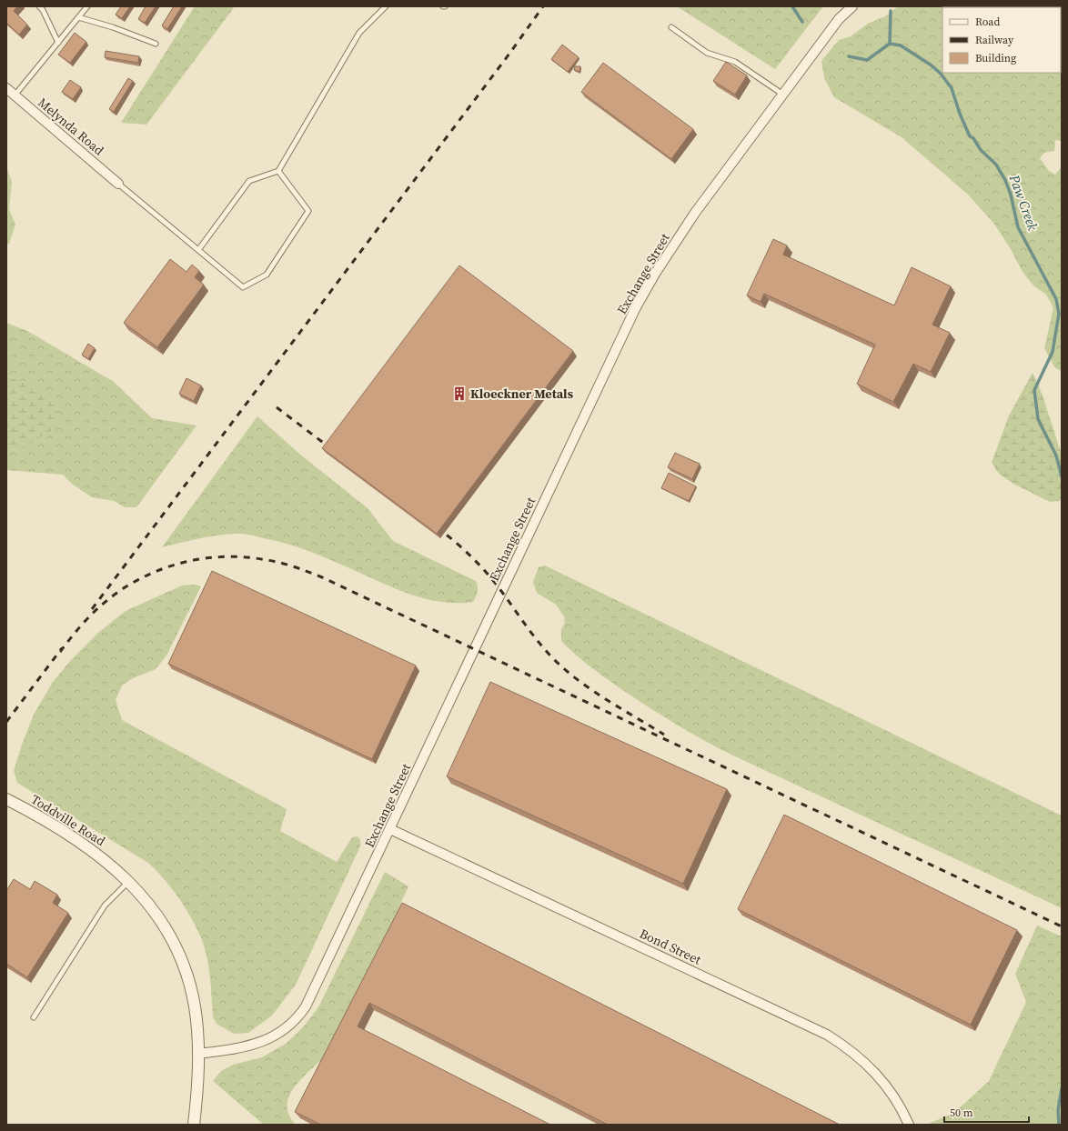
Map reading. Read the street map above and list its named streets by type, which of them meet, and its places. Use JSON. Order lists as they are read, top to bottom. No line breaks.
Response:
{"streets":{"street":["Melynda Road","Exchange Street","Toddville Road","Bond Street"]},"crossings":[["Exchange Street","Toddville Road"],["Exchange Street","Bond Street"]],"water":["Paw Creek"],"places":{"building":["Kloeckner Metals"]},"legend":["Road","Railway","Building"],"scale_bar":"50 m"}
